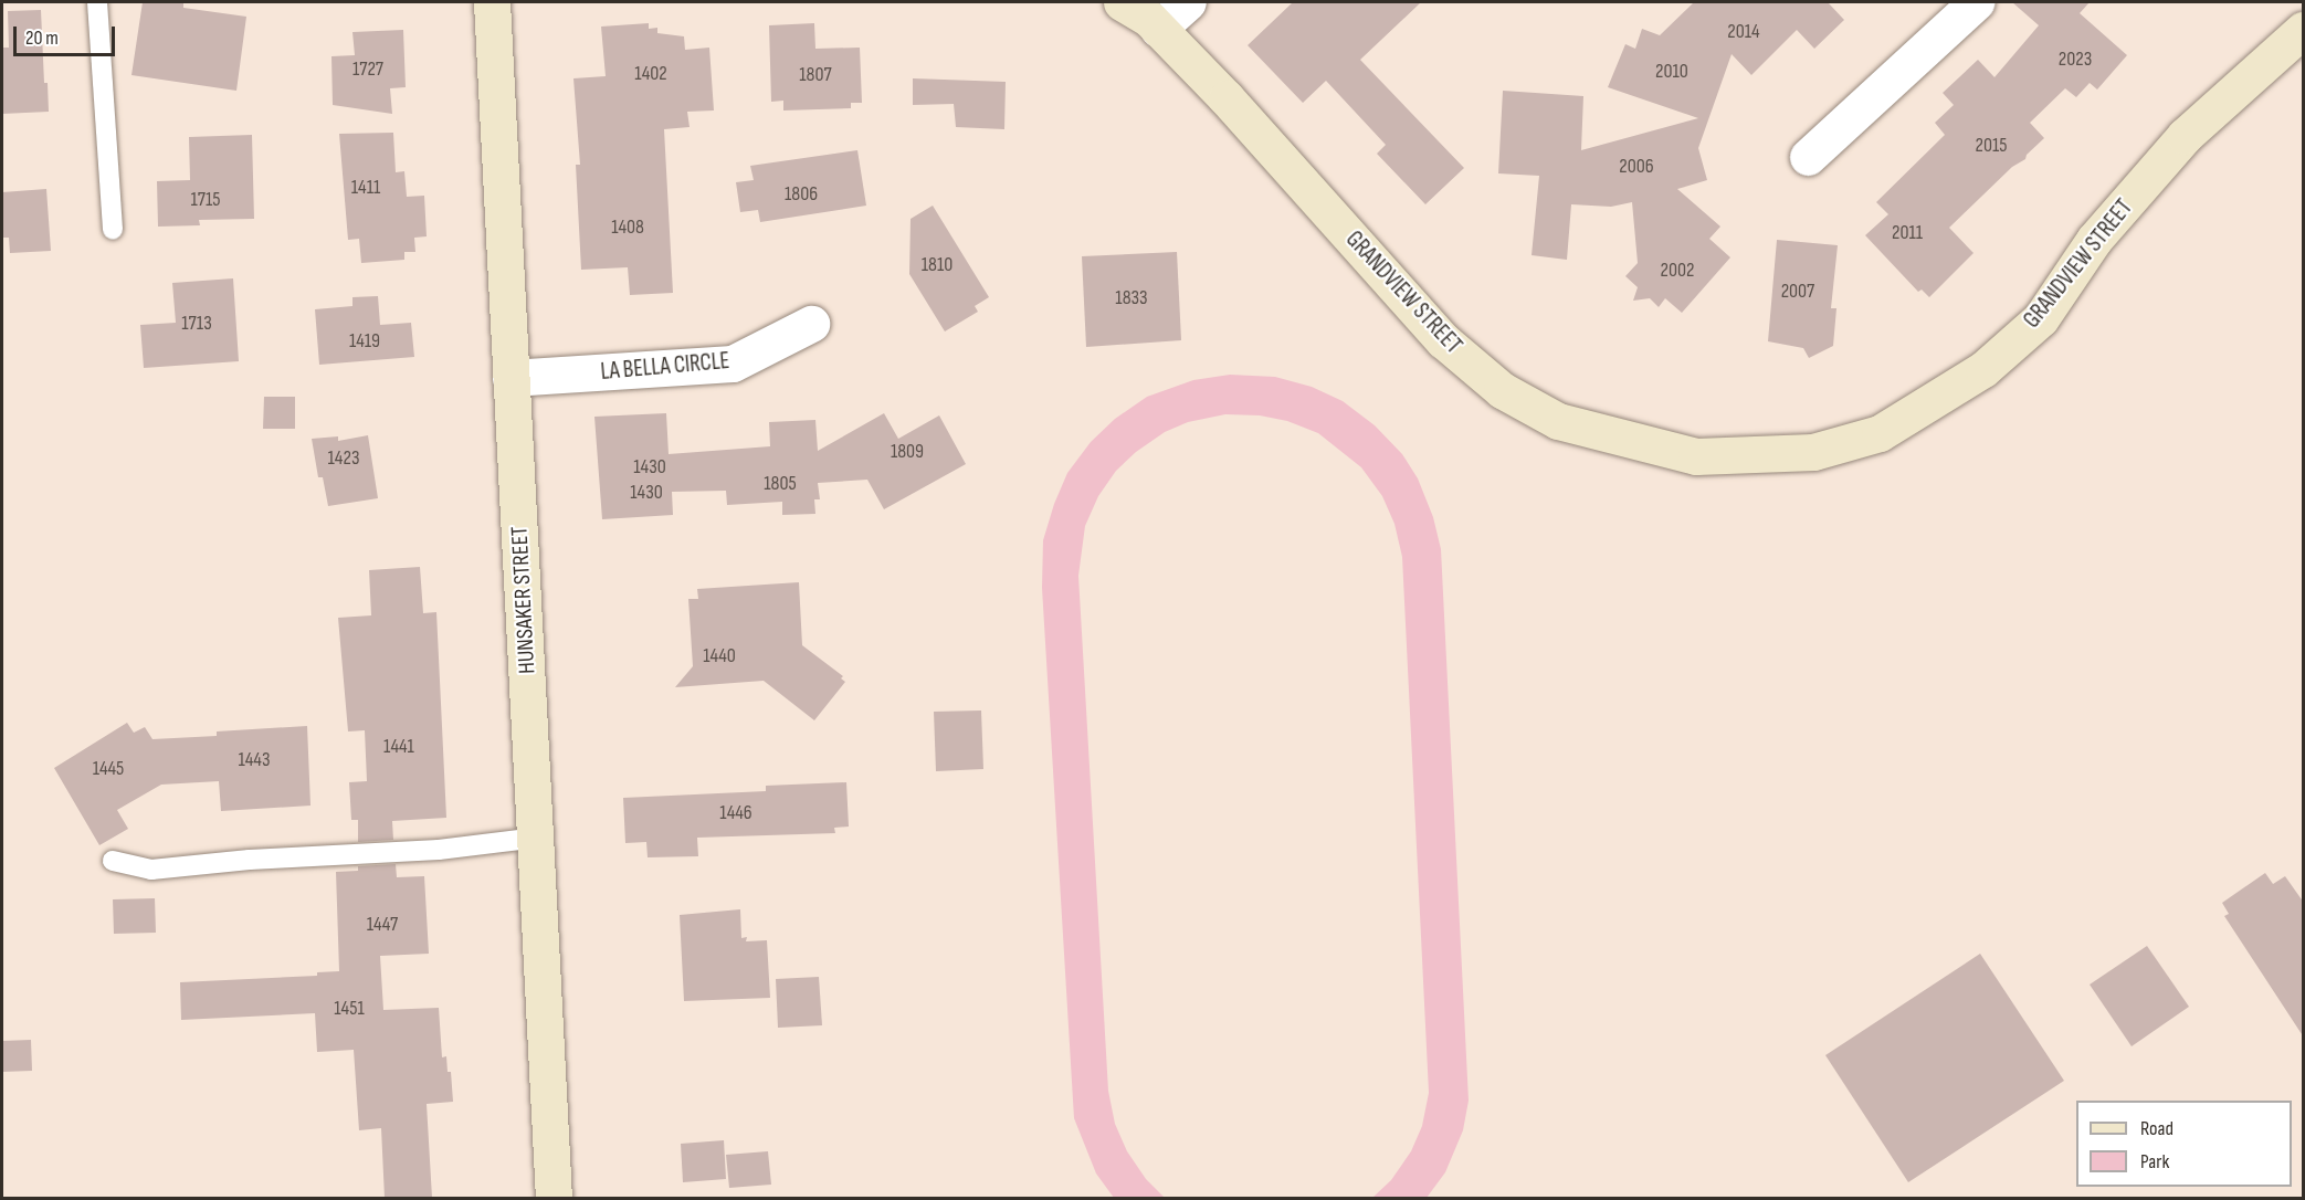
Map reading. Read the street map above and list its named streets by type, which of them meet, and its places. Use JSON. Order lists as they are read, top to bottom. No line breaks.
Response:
{"streets":{"main road":["GRANDVIEW STREET","HUNSAKER STREET"],"street":["LA BELLA CIRCLE"]},"crossings":[["LA BELLA CIRCLE","HUNSAKER STREET"]],"house_numbers":["2014","2023","1727","2010","1402","1807","2015","2006","1411","1806","1715","1408","2011","1810","2002","2007","1833","1713","1419","1809","1423","1430","1805","1430","1440","1441","1443","1445","1446","1447","1451"],"legend":["Road","Park"],"scale_bar":"20 m"}
